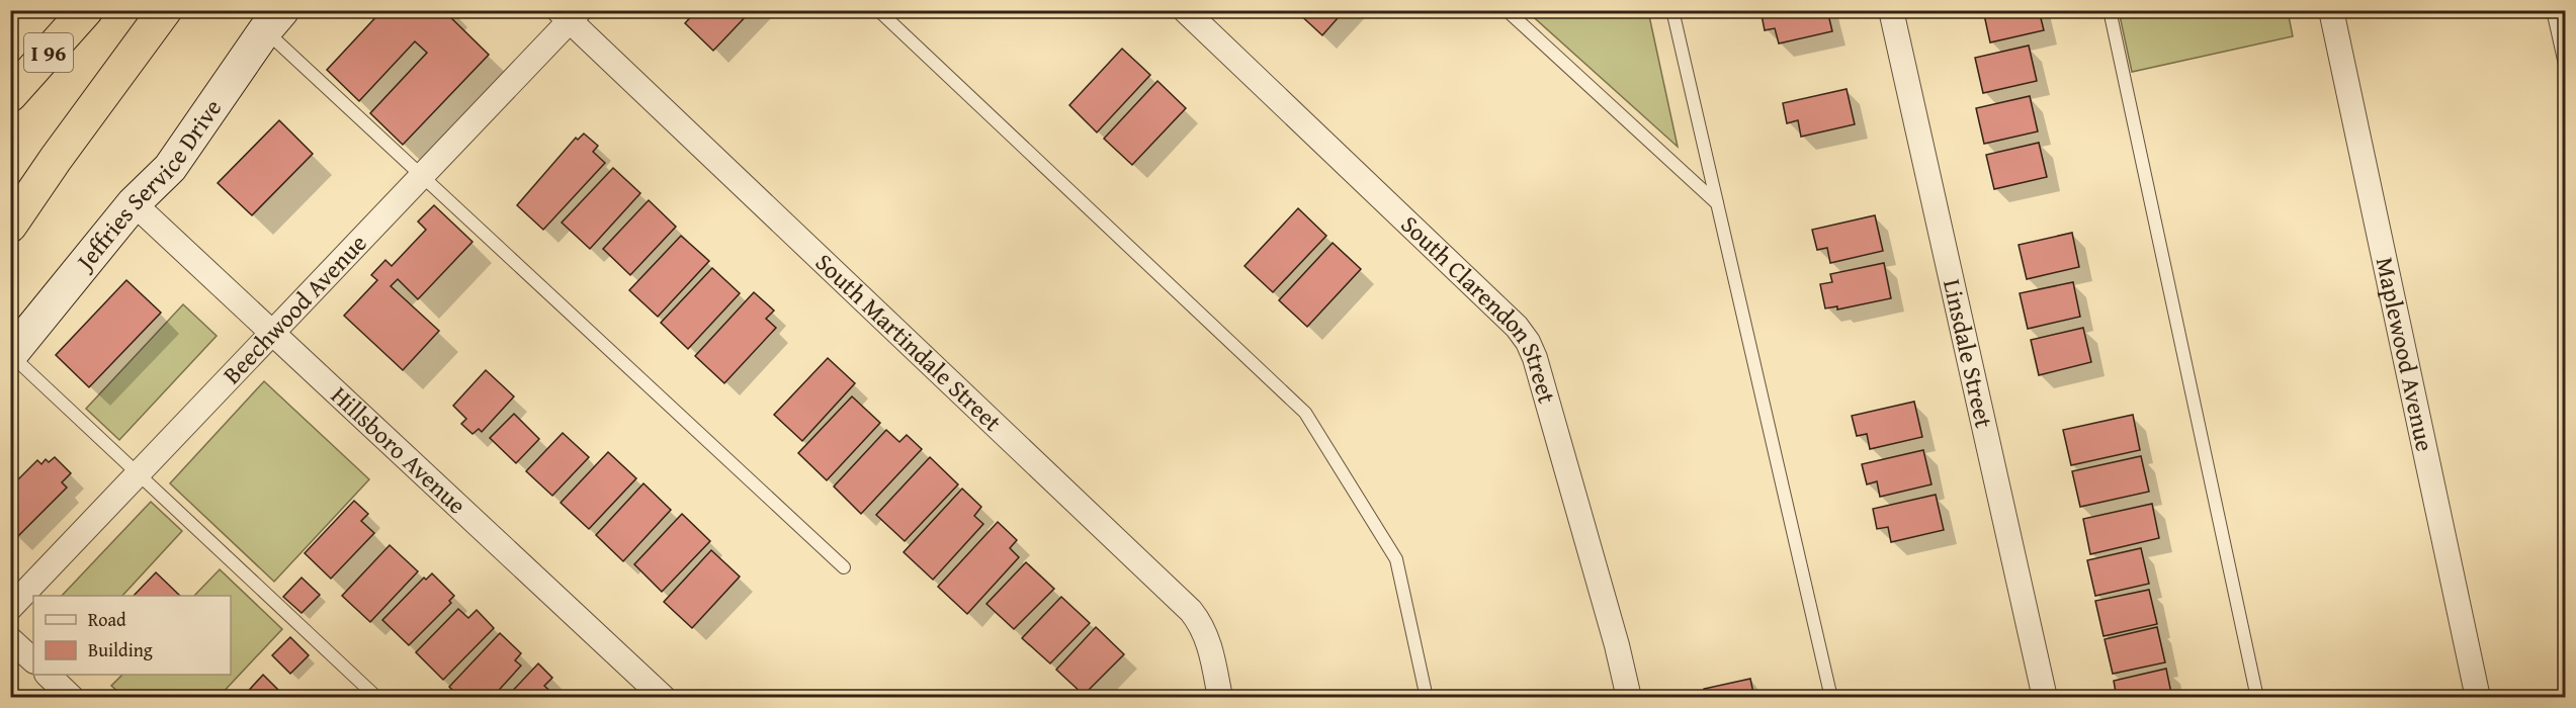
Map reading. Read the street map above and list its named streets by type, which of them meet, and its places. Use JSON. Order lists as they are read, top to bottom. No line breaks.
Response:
{"streets":{"highway":["I 96"],"street":["Jeffries Service Drive","Beechwood Avenue","South Clarendon Street","South Martindale Street","Linsdale Street","Maplewood Avenue","Hillsboro Avenue"]},"crossings":[["Jeffries Service Drive","Hillsboro Avenue"],["Beechwood Avenue","South Martindale Street"],["Beechwood Avenue","Hillsboro Avenue"]],"legend":["Road","Building"]}
